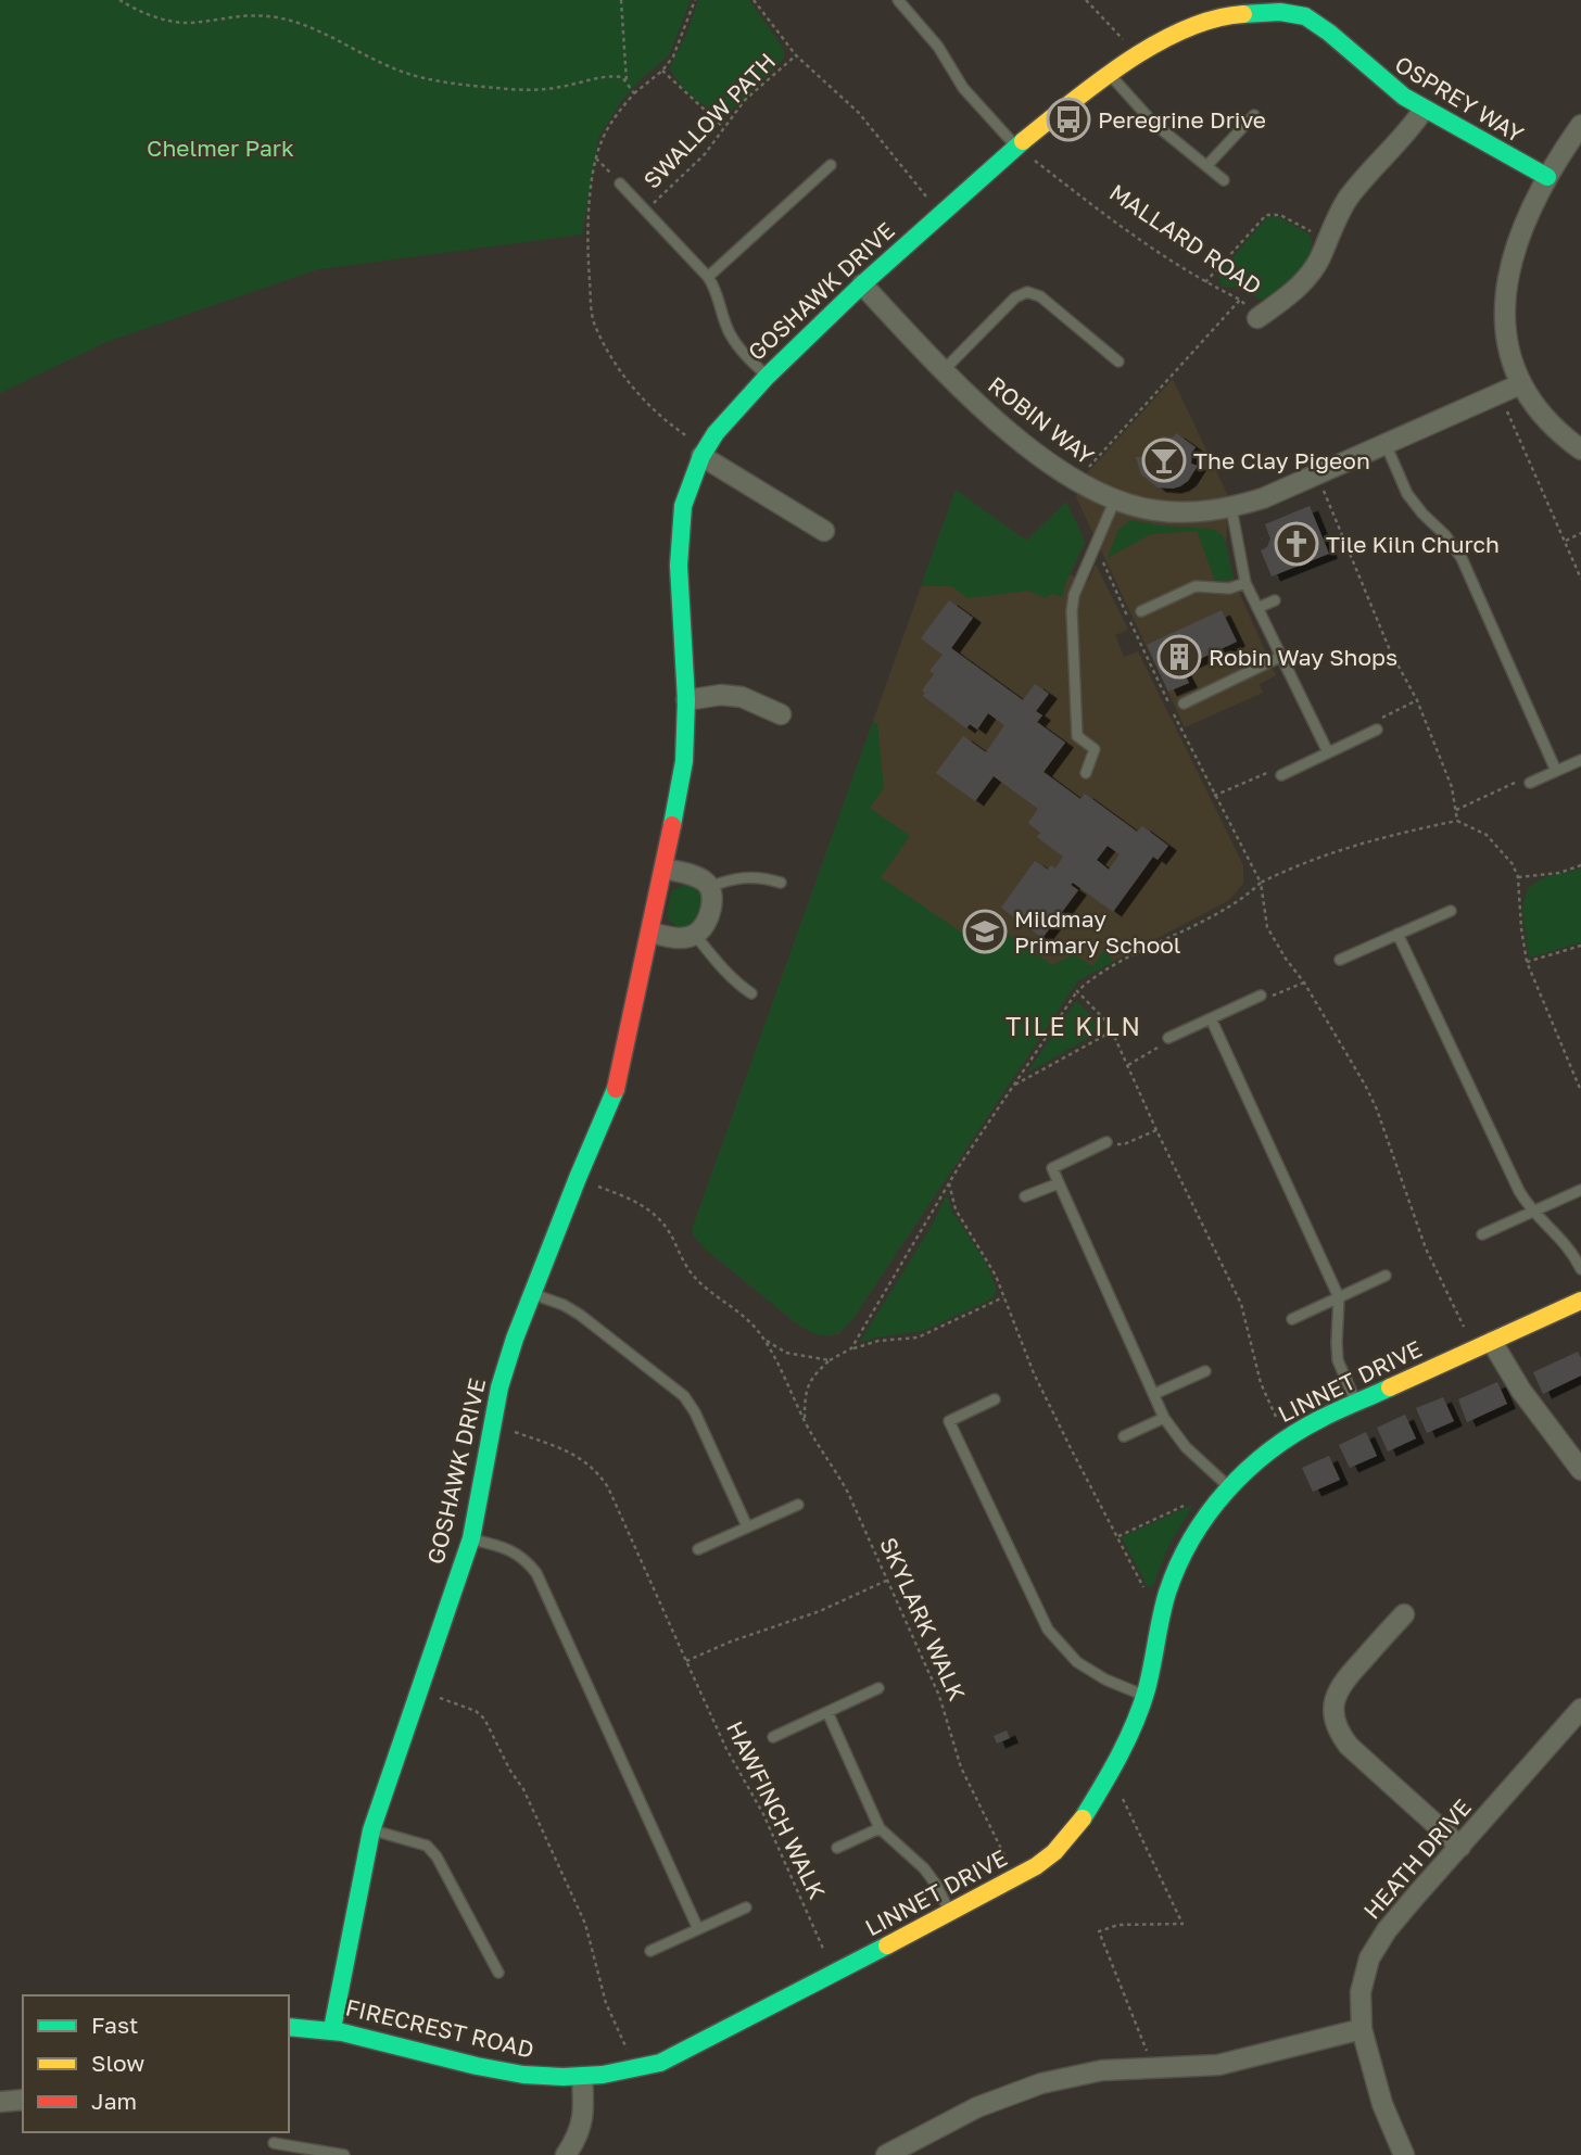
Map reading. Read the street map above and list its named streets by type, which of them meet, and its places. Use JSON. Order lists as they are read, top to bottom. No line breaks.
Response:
{"streets":{"street":["OSPREY WAY","MALLARD ROAD","GOSHAWK DRIVE","ROBIN WAY","LINNET DRIVE","HEATH DRIVE","FIRECREST ROAD"],"path":["SWALLOW PATH","SKYLARK WALK","HAWFINCH WALK"]},"crossings":[["OSPREY WAY","MALLARD ROAD"],["OSPREY WAY","GOSHAWK DRIVE"],["SWALLOW PATH","GOSHAWK DRIVE"],["MALLARD ROAD","GOSHAWK DRIVE"],["GOSHAWK DRIVE","ROBIN WAY"],["GOSHAWK DRIVE","SKYLARK WALK"],["GOSHAWK DRIVE","HAWFINCH WALK"],["GOSHAWK DRIVE","FIRECREST ROAD"],["LINNET DRIVE","SKYLARK WALK"],["LINNET DRIVE","HAWFINCH WALK"],["LINNET DRIVE","FIRECREST ROAD"]],"districts":["TILE KILN"],"parks":["Chelmer Park"],"places":{"bus stop":["Peregrine Drive"],"bar":["The Clay Pigeon"],"church":["Tile Kiln Church"],"building":["Robin Way Shops"],"school or university":["Mildmay Primary School"]},"legend":["Fast","Slow","Jam"]}
